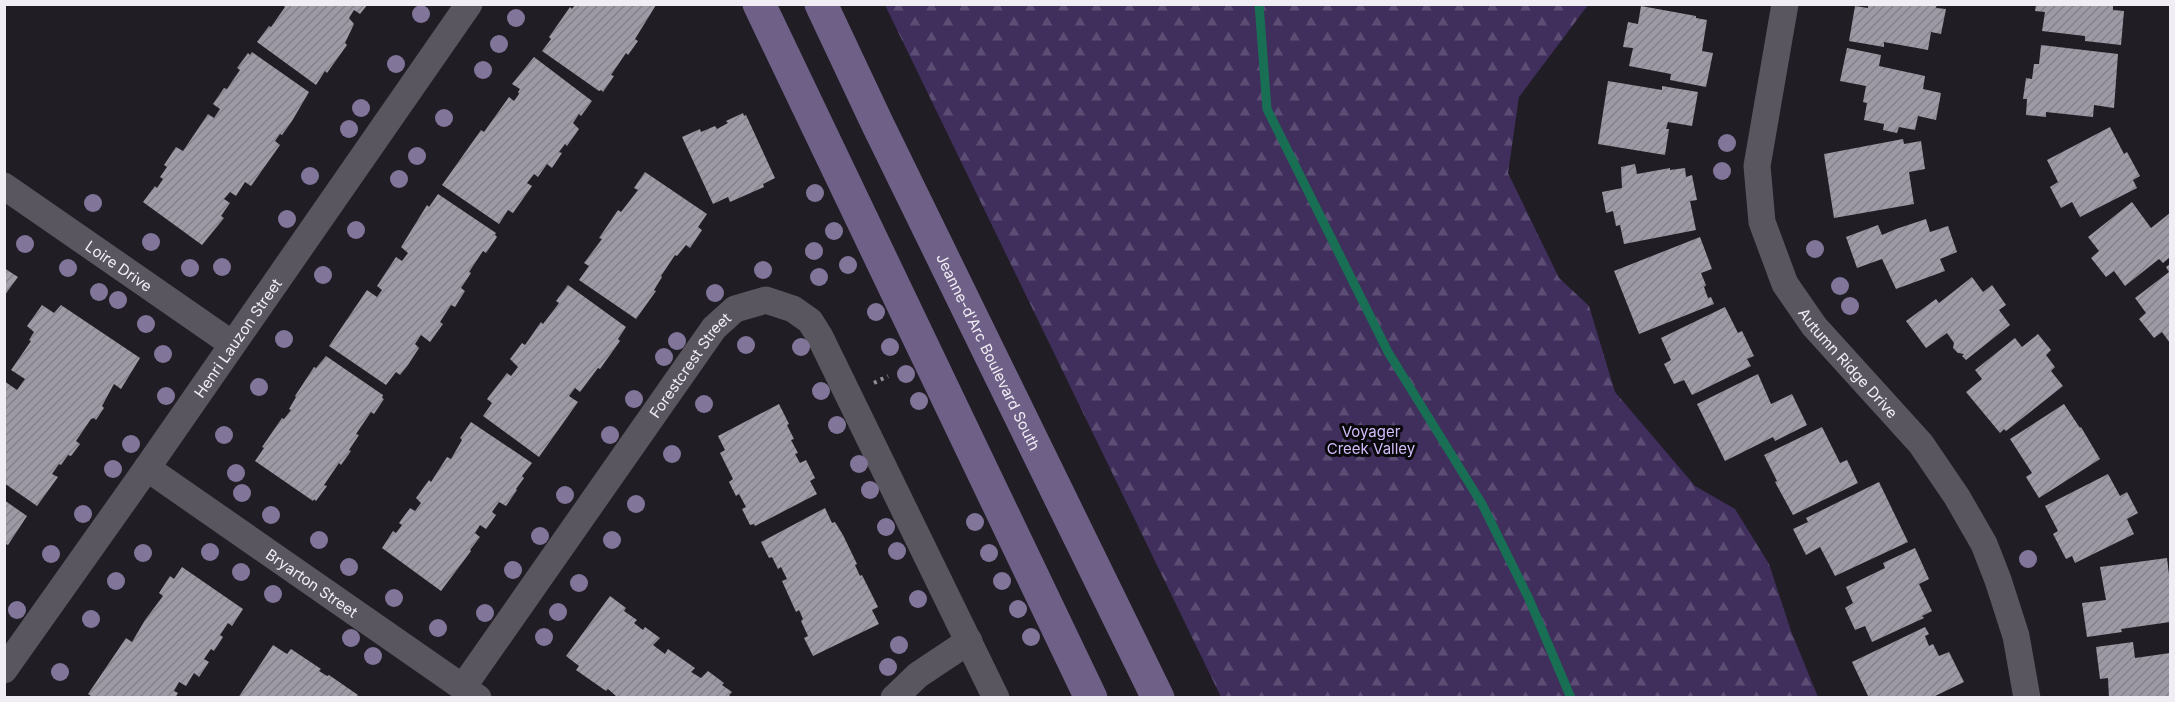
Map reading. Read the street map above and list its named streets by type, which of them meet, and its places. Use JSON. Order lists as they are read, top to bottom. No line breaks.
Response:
{"streets":{"main road":["Jeanne-d'Arc Boulevard South"],"street":["Loire Drive","Henri Lauzon Street","Autumn Ridge Drive","Forestcrest Street","Bryarton Street"]},"crossings":[["Loire Drive","Henri Lauzon Street"],["Henri Lauzon Street","Bryarton Street"],["Forestcrest Street","Bryarton Street"]],"parks":["Voyager Creek Valley"]}
